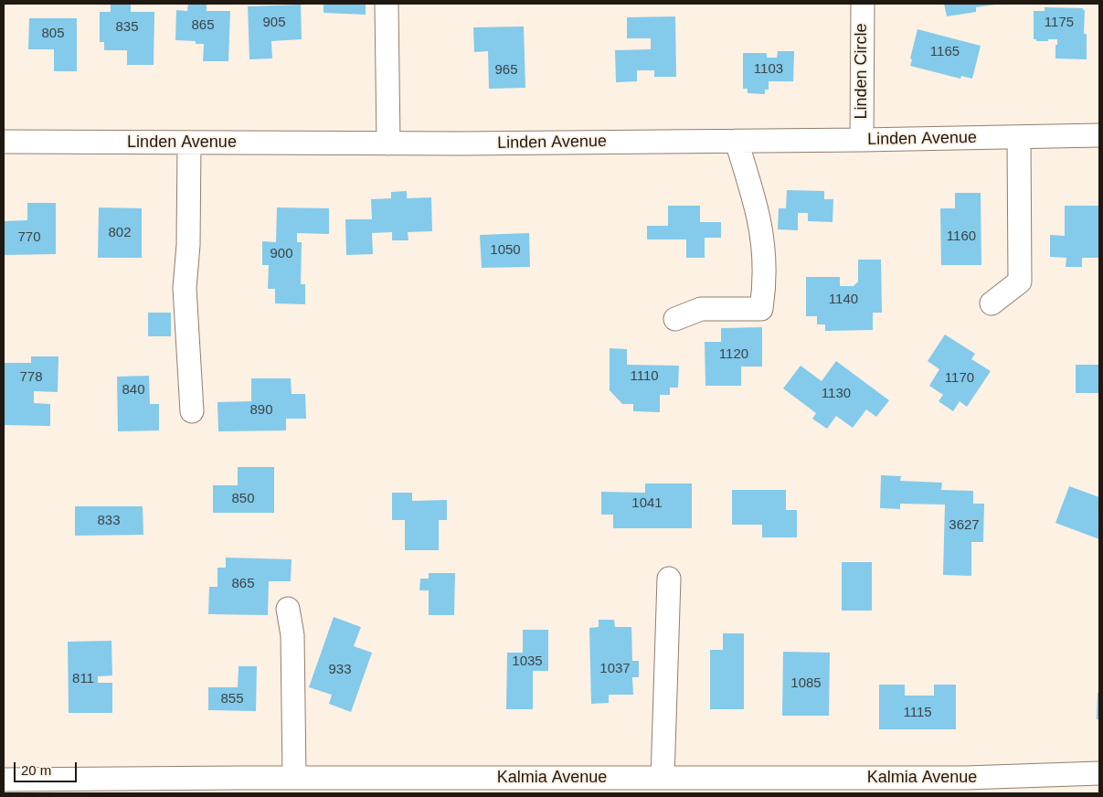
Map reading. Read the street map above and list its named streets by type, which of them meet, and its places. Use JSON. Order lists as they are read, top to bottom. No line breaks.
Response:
{"streets":{"street":["Linden Circle","Linden Avenue","Kalmia Avenue"]},"crossings":[["Linden Circle","Linden Avenue"]],"house_numbers":["905","1175","865","835","805","1165","1103","965","802","1160","770","1050","900","1140","1120","1110","778","1170","840","1130","890","850","1041","833","3627","865","1035","1037","933","811","1085","855","1115"],"scale_bar":"20 m"}
